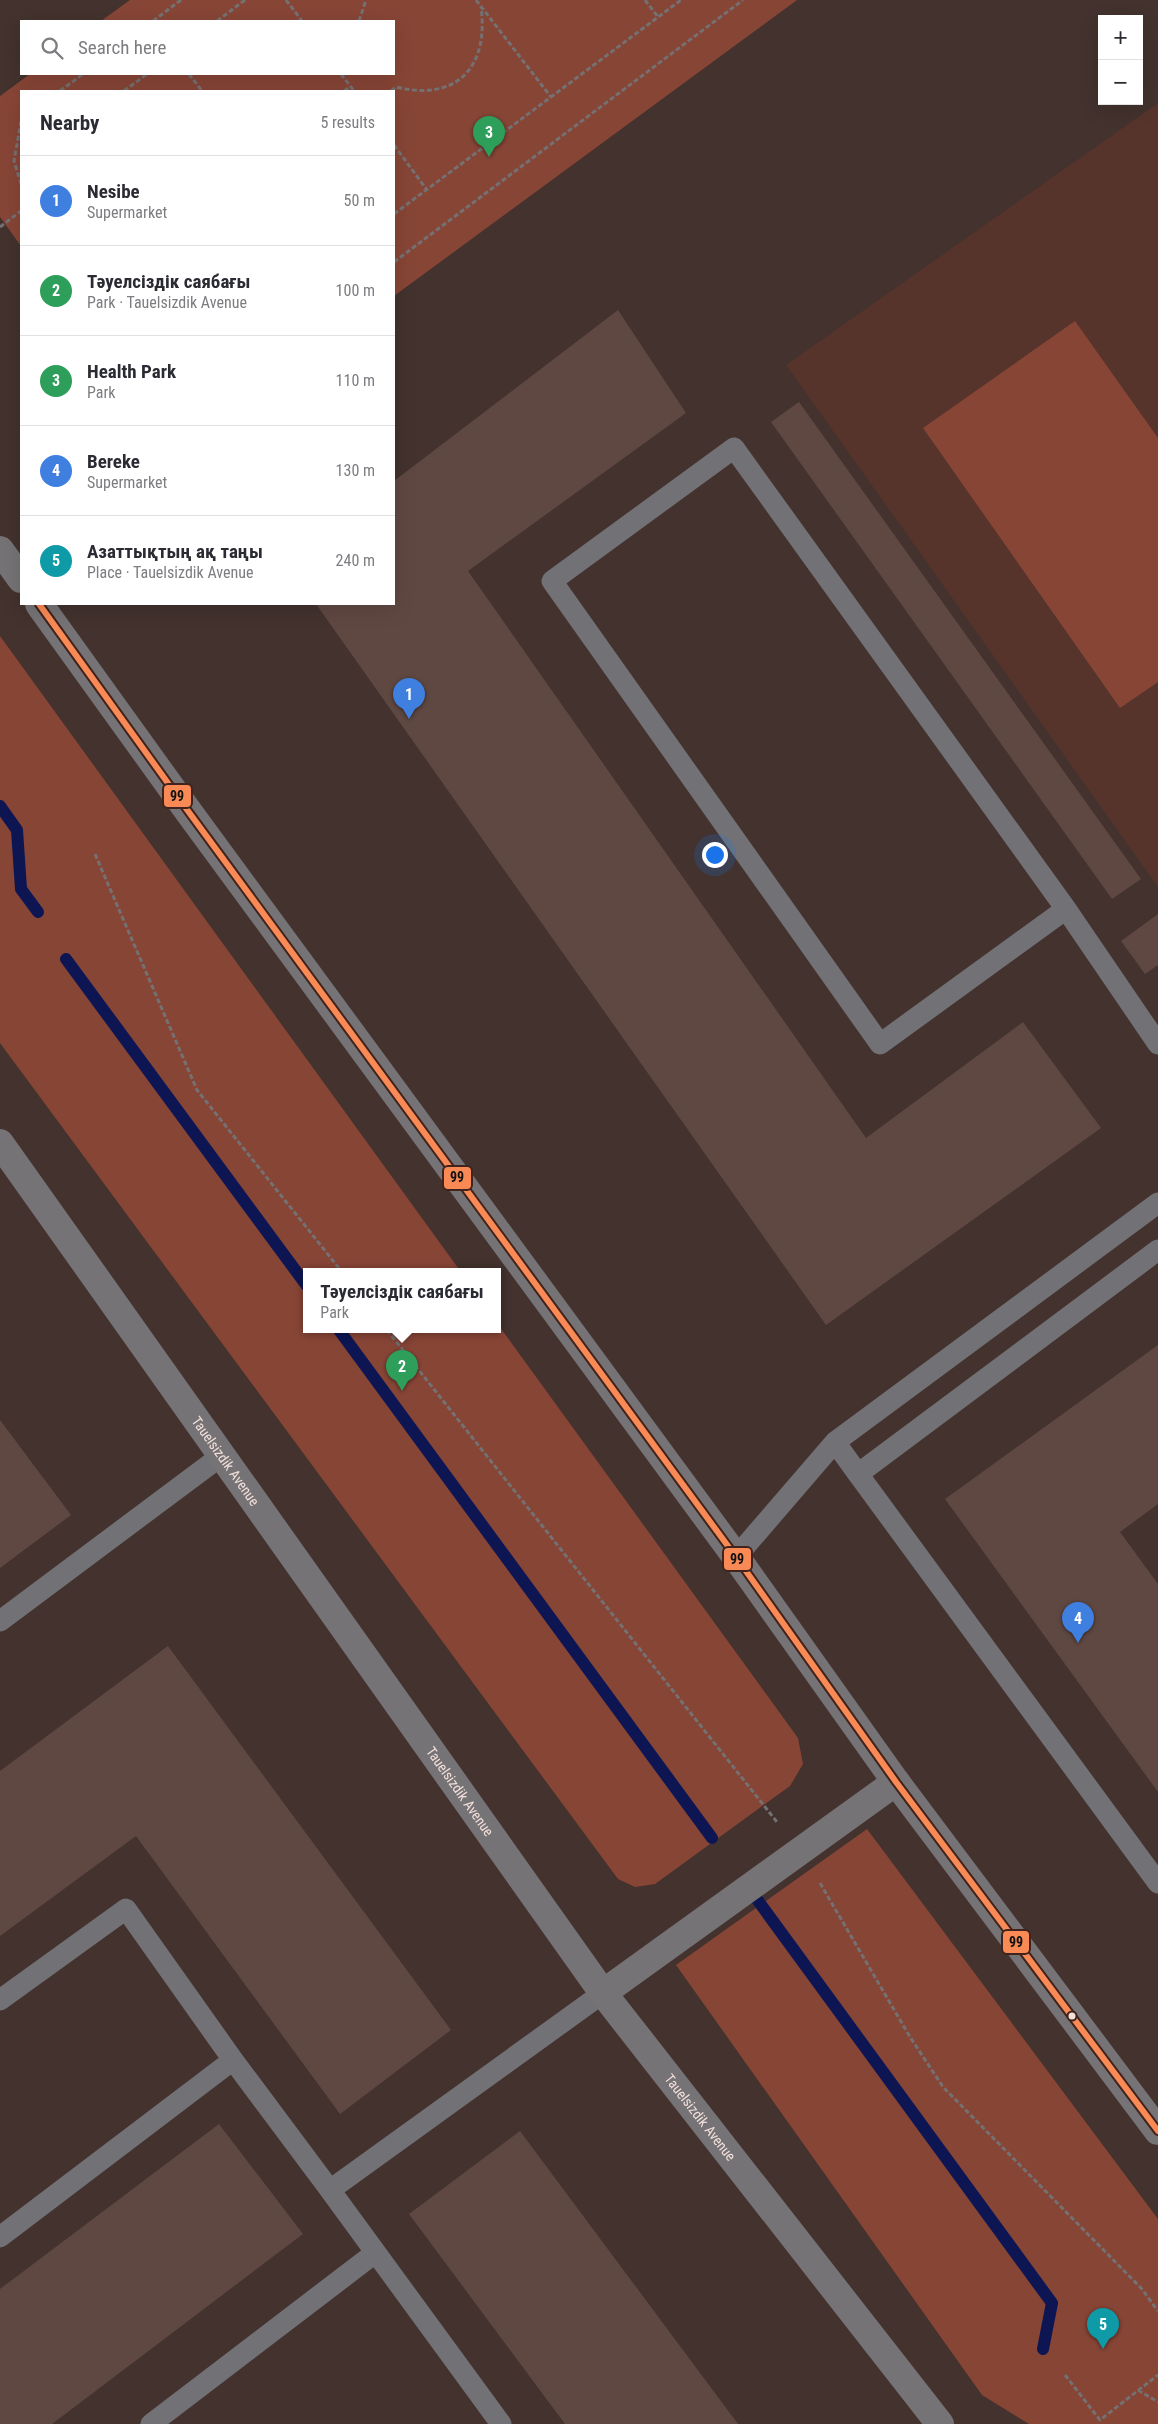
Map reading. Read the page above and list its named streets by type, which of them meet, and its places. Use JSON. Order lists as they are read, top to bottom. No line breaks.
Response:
{"streets":{"street":["Tauelsizdik Avenue"]},"lines":["transit line 99"],"page":{"map_buttons":["+","−"],"search":"Search here","heading":["Nearby","5 results"],"pins":["3","1","2","4","5"],"list":[{"mark":"1","name":"Nesibe","note":"Supermarket","value":"50 m"},{"mark":"2","name":"Тәуелсіздік саябағы","note":"Park · Tauelsizdik Avenue","value":"100 m"},{"mark":"3","name":"Health Park","note":"Park","value":"110 m"},{"mark":"4","name":"Bereke","note":"Supermarket","value":"130 m"},{"mark":"5","name":"Азаттықтың ақ таңы","note":"Place · Tauelsizdik Avenue","value":"240 m"}],"popup":["Тәуелсіздік саябағы","Park"]}}
